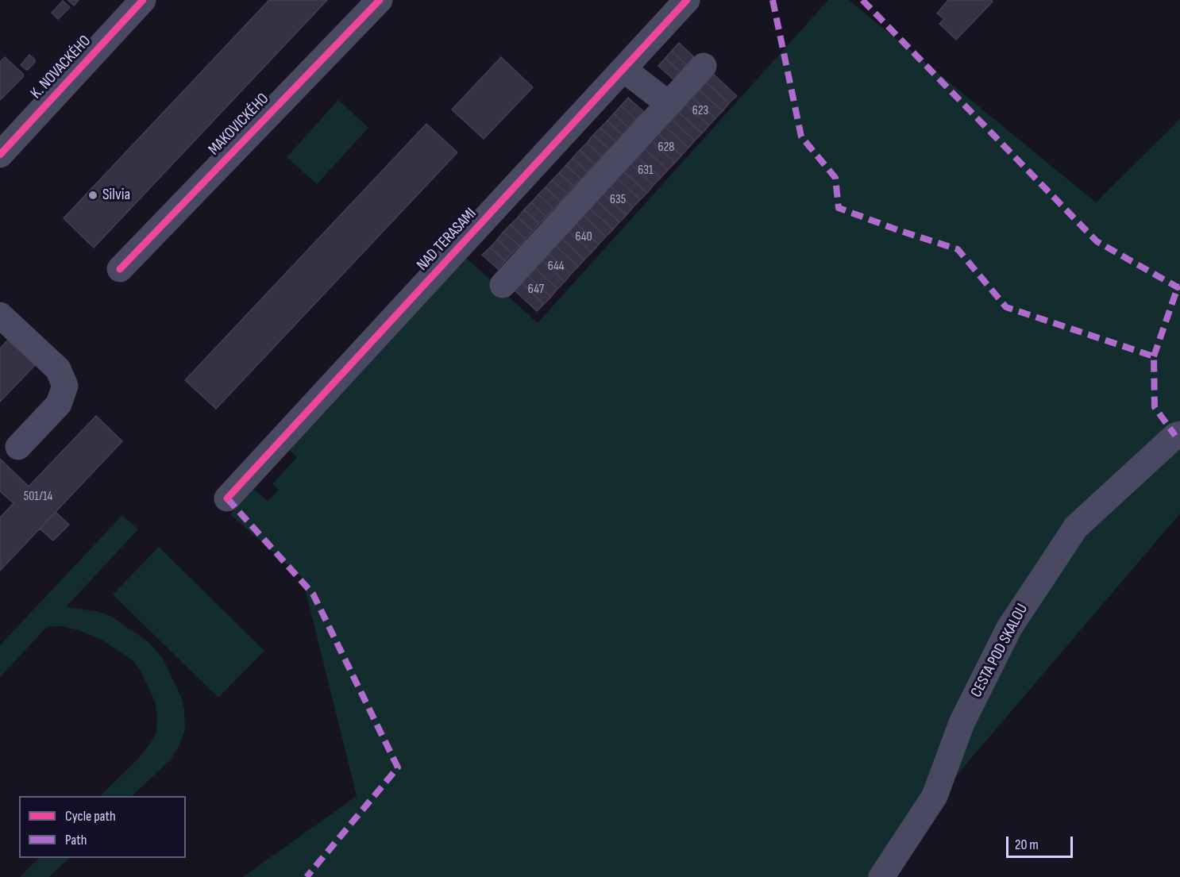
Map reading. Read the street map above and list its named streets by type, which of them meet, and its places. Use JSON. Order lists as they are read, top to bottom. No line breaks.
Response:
{"streets":{"street":["K. NOVACKÉHO","MAKOVICKÉHO","NAD TERASAMI","CESTA POD SKALOU"]},"places":["Silvia"],"house_numbers":["623","628","631","635","640","644","647","501/14"],"legend":["Cycle path","Path"],"scale_bar":"20 m"}
